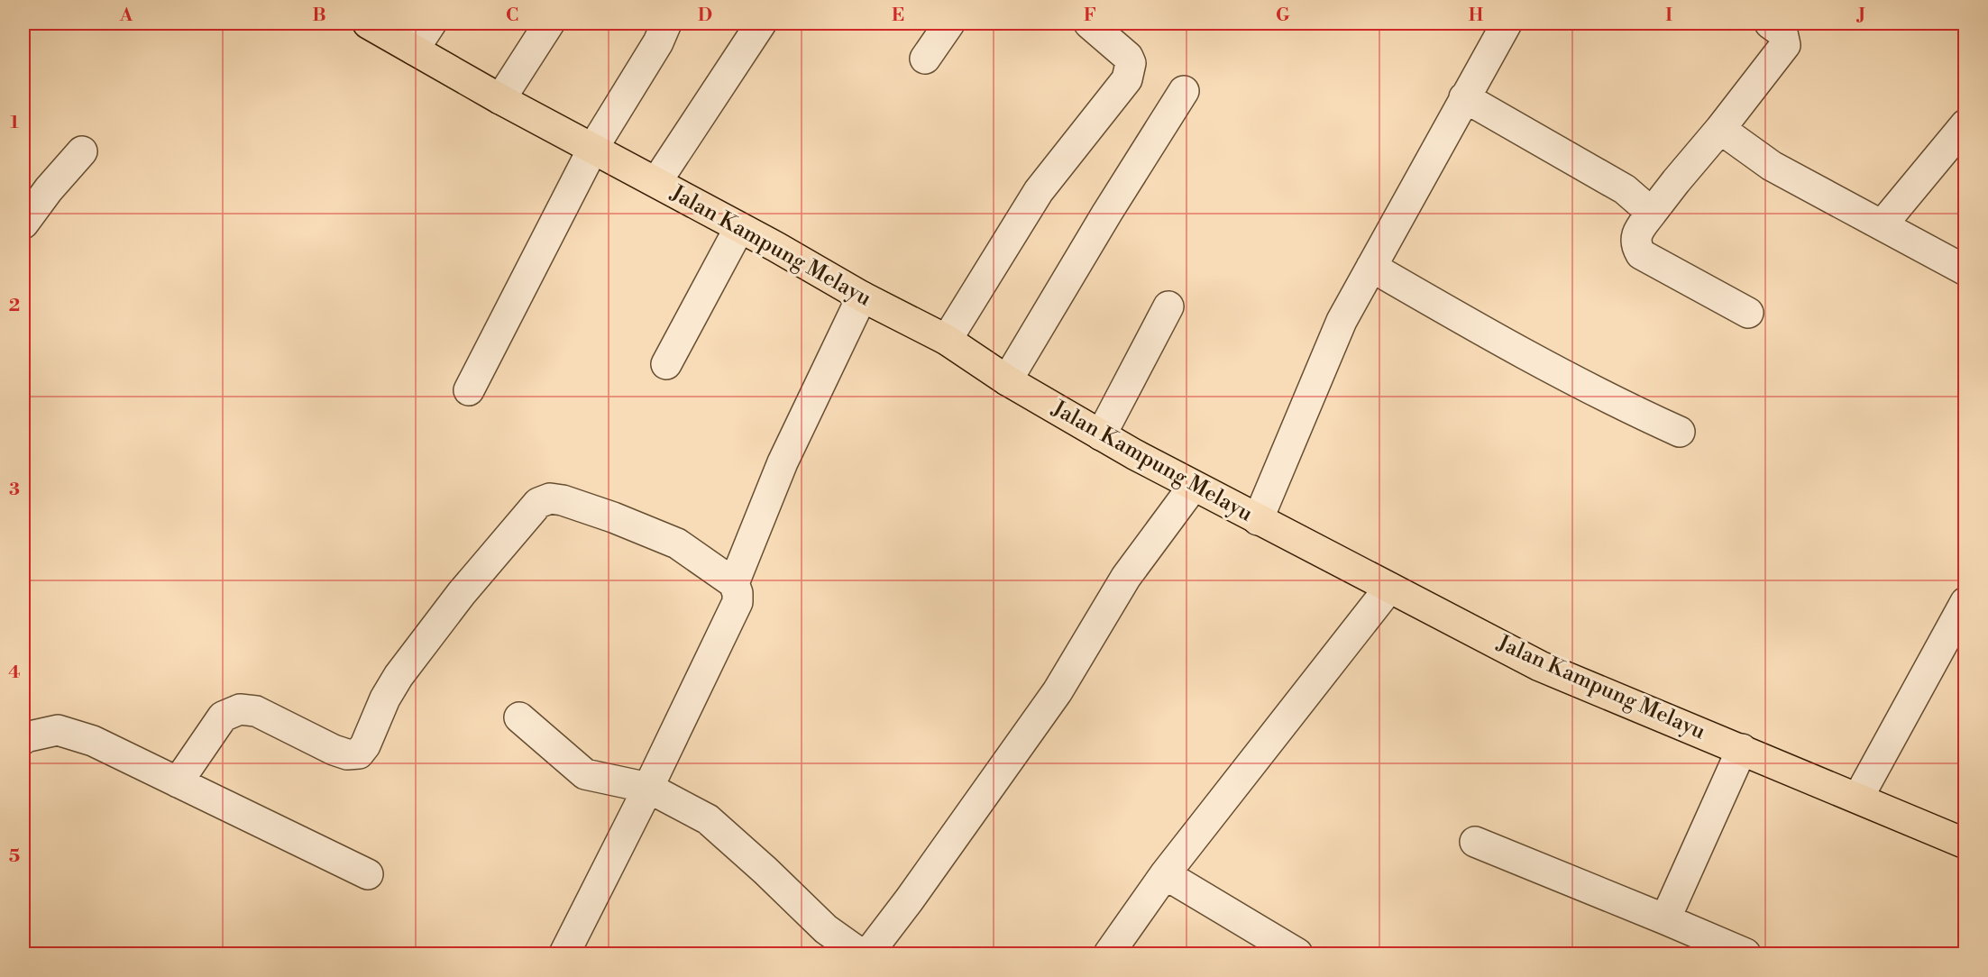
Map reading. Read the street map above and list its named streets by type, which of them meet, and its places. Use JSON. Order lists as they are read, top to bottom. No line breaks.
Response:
{"streets":{"main road":["Jalan Kampung Melayu"]},"grid":{"columns":["A","B","C","D","E","F","G","H","I","J"],"rows":["1","2","3","4","5"]}}
